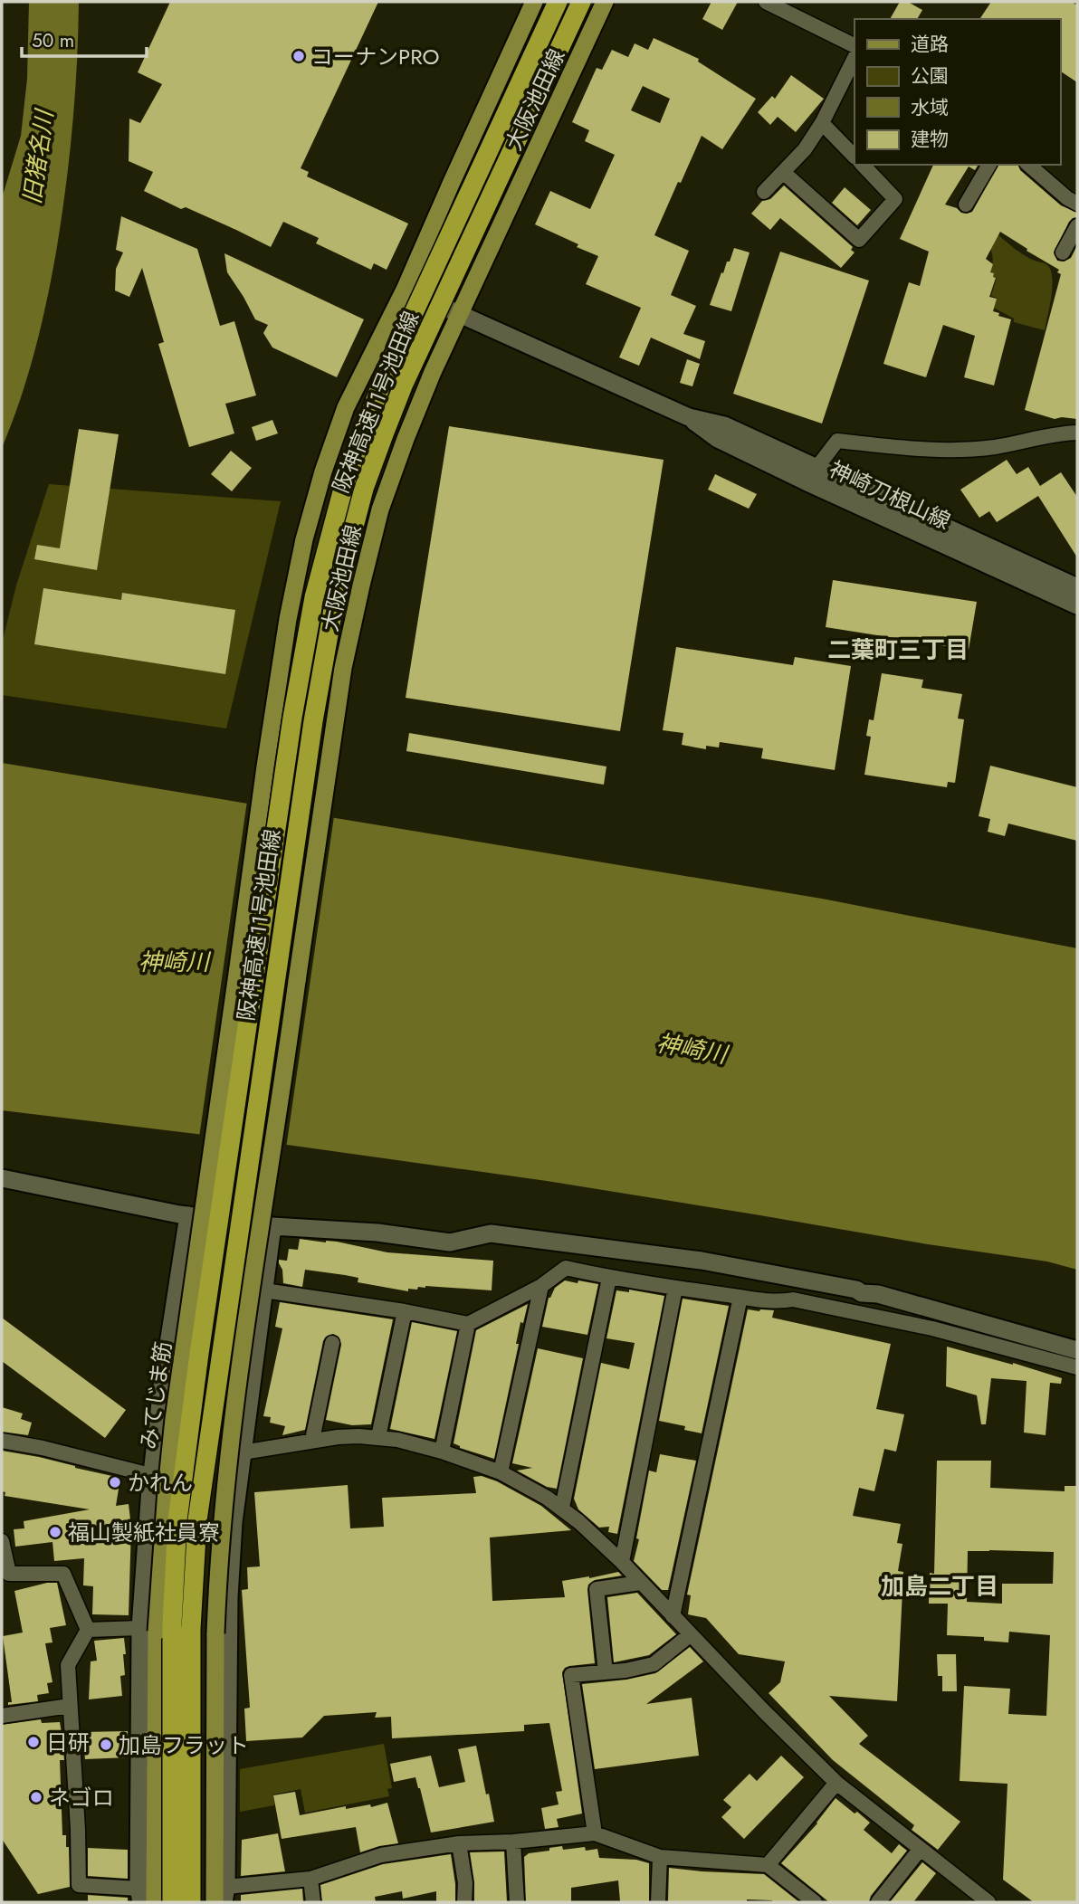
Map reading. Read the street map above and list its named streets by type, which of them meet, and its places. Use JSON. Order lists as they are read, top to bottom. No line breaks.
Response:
{"streets":{"highway":["阪神高速11号池田線"],"main road":["大阪池田線","みてじま筋"],"street":["神崎刀根山線"]},"crossings":[["大阪池田線","神崎刀根山線"],["大阪池田線","みてじま筋"]],"districts":["二葉町三丁目","加島二丁目"],"water":["旧猪名川","神崎川"],"places":["コーナンPRO","かれん","福山製紙社員寮","日研","加島フラット","ネゴロ"],"legend":["道路","公園","水域","建物"],"scale_bar":"50 m"}
